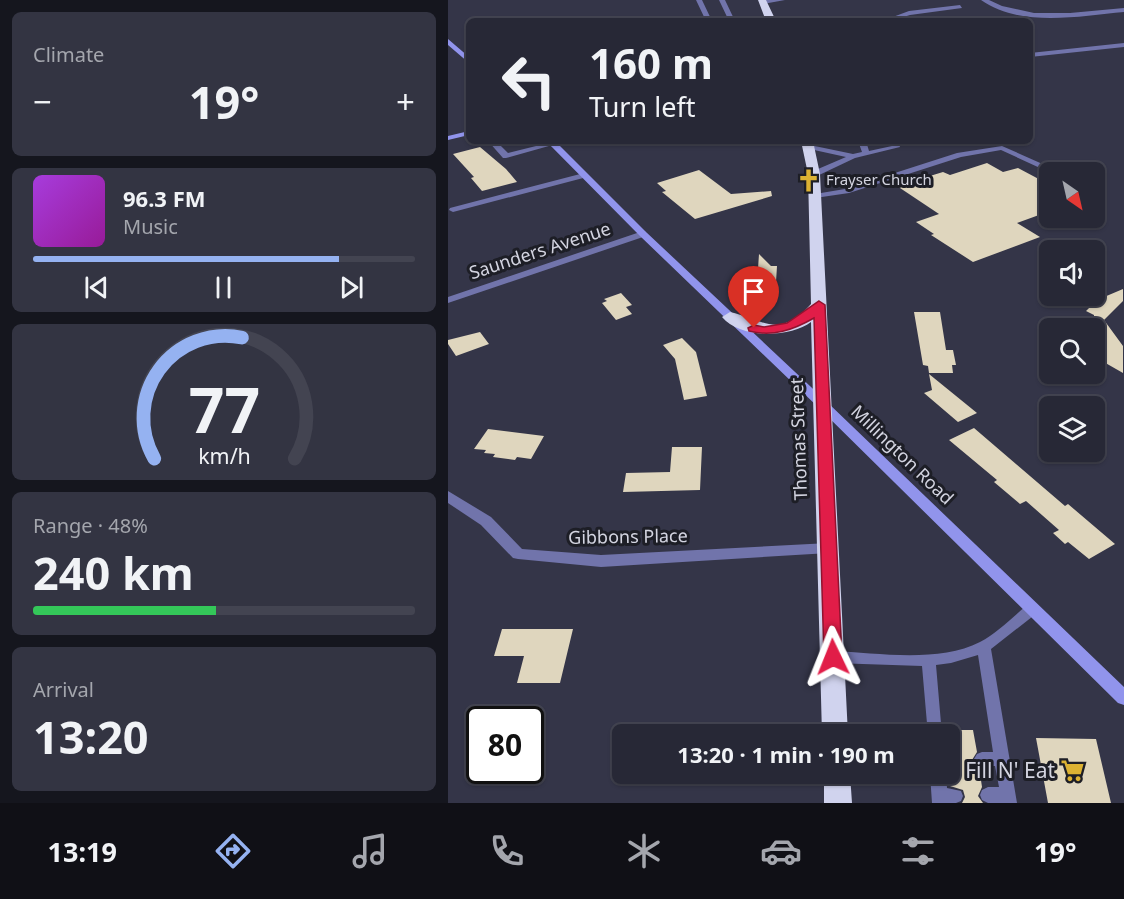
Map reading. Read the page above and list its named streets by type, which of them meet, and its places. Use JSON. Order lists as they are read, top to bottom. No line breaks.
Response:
{"streets":{"highway":["Thomas Street"],"main road":["Millington Road"],"street":["Saunders Avenue","Gibbons Place"]},"crossings":[["Saunders Avenue","Millington Road"],["Thomas Street","Millington Road"],["Thomas Street","Gibbons Place"]],"places":{"church":["Frayser Church"],"supermarket":["Fill N' Eat"]},"north":"bottom right","page":{"tile":["Climate",["Range · 48%","240 km"],["Arrival","13:20"]],"turn":["160 m","Turn left"],"heat":["−","19°","+"],"song":["96.3 FM","Music"],"limit":"80","trip":"13:20 · 1 min · 190 m","tabs":["13:19","19°"],"gauge":["77","km/h"]}}
